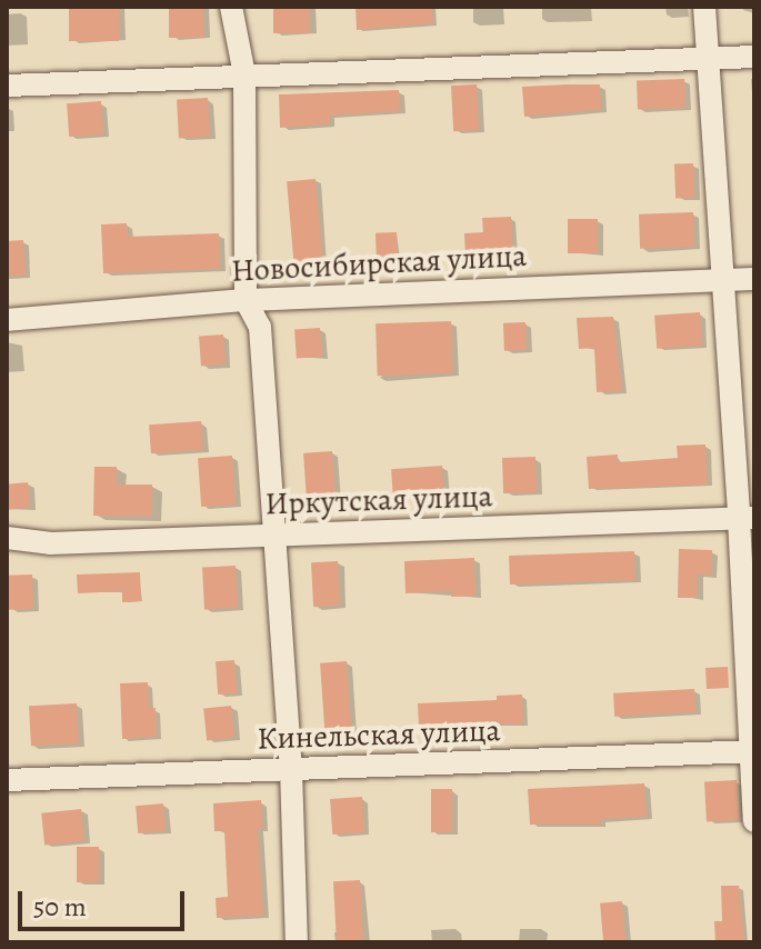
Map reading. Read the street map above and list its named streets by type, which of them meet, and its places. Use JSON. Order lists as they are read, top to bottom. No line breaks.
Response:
{"streets":{"street":["Новосибирская улица","Иркутская улица","Кинельская улица"]},"scale_bar":"50 m"}
